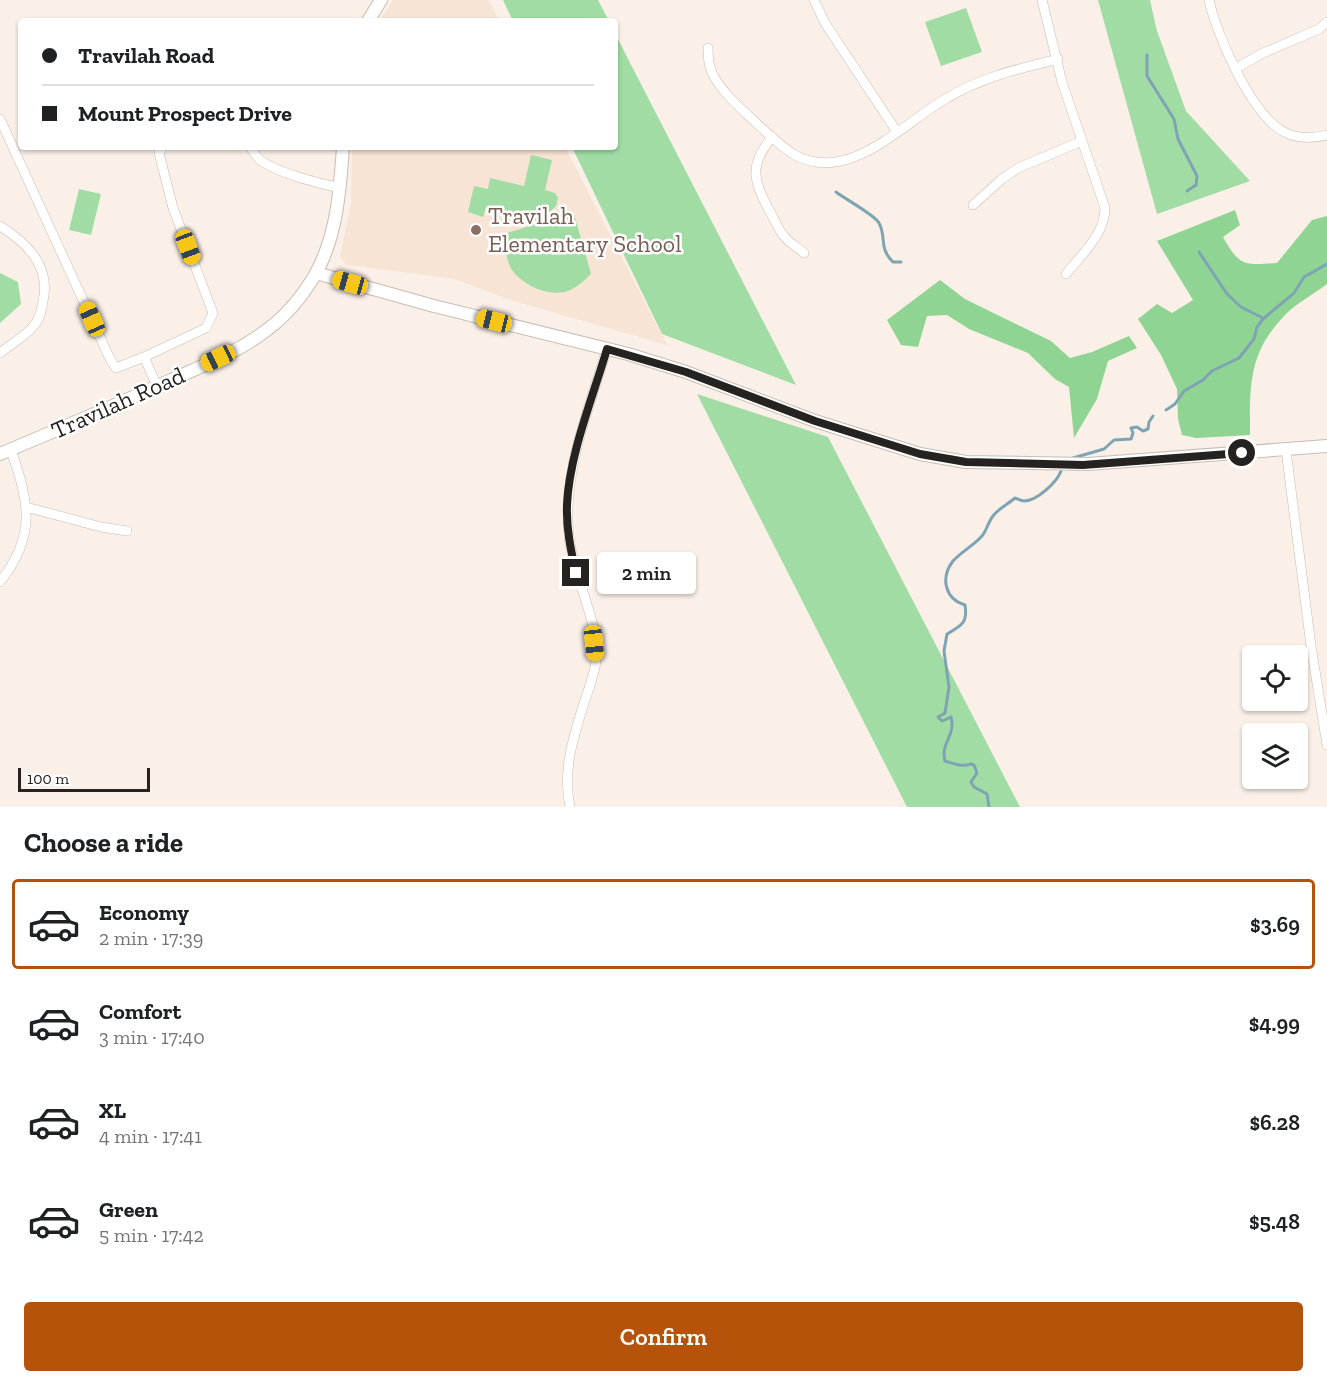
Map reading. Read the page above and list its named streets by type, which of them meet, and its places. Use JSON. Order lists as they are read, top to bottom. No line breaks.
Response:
{"streets":{"main road":["Travilah Road"]},"places":["Travilah Elementary School"],"scale_bar":"100 m","page":{"banner":["Travilah Road","Mount Prospect Drive"],"bubble":"2 min","scale":"100 m","heading":"Choose a ride","list":[{"name":"Economy","note":"2 min · 17:39","value":"$3.69"},{"name":"Comfort","note":"3 min · 17:40","value":"$4.99"},{"name":"XL","note":"4 min · 17:41","value":"$6.28"},{"name":"Green","note":"5 min · 17:42","value":"$5.48"}],"buttons":"Confirm"}}
